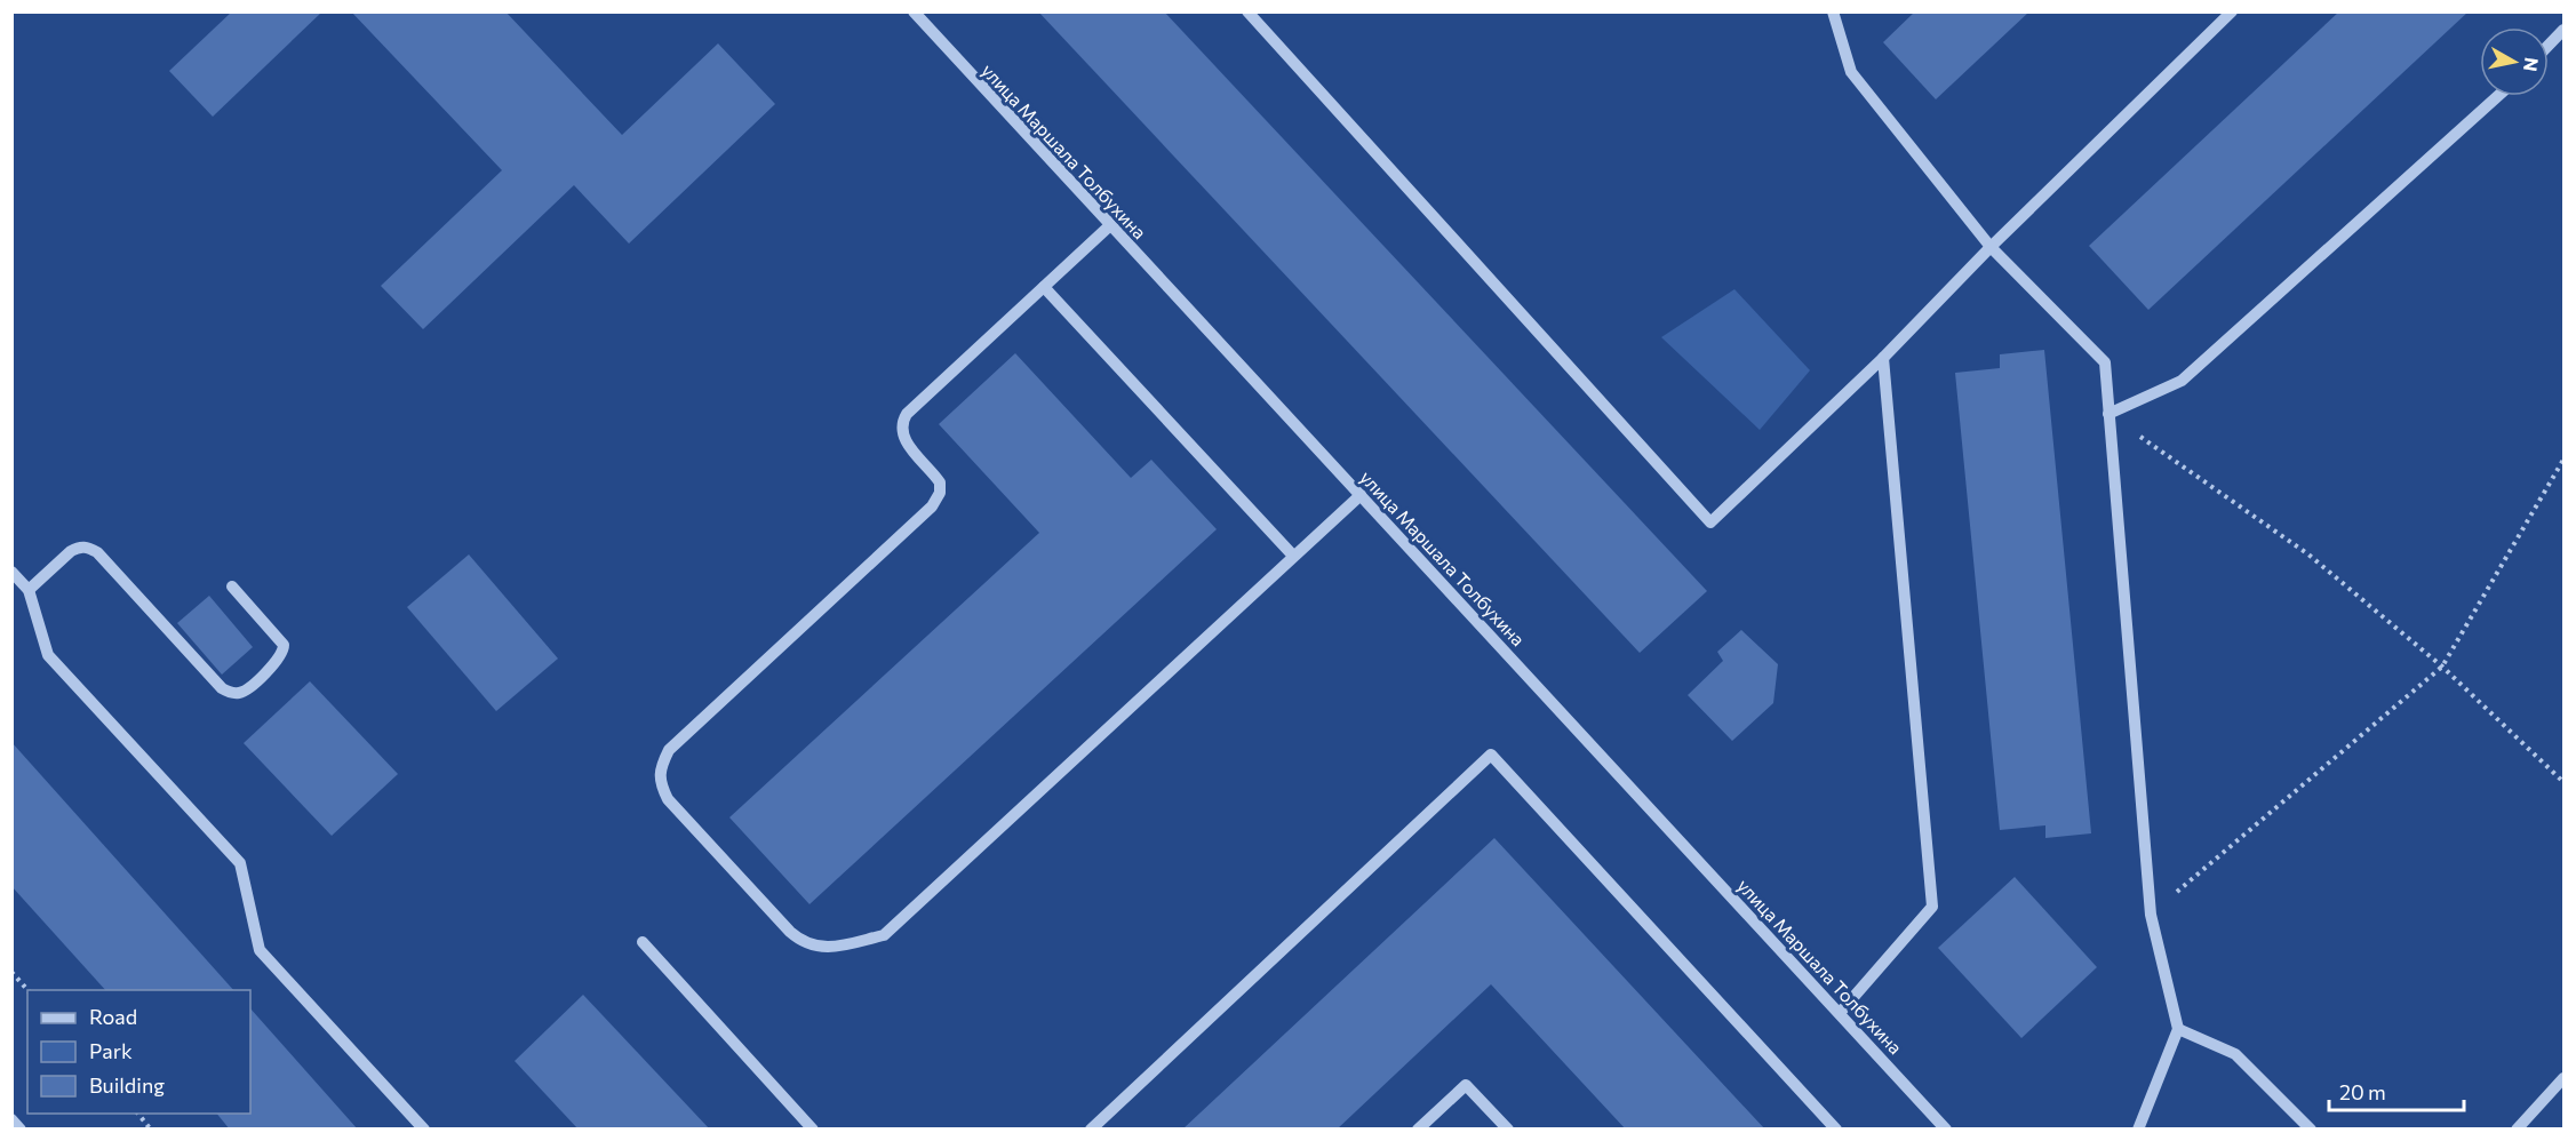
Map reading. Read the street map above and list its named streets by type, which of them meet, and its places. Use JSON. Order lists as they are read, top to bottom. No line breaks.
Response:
{"streets":{"street":["улица Маршала Толбухина"]},"legend":["Road","Park","Building"],"scale_bar":"20 m","north":"right"}
